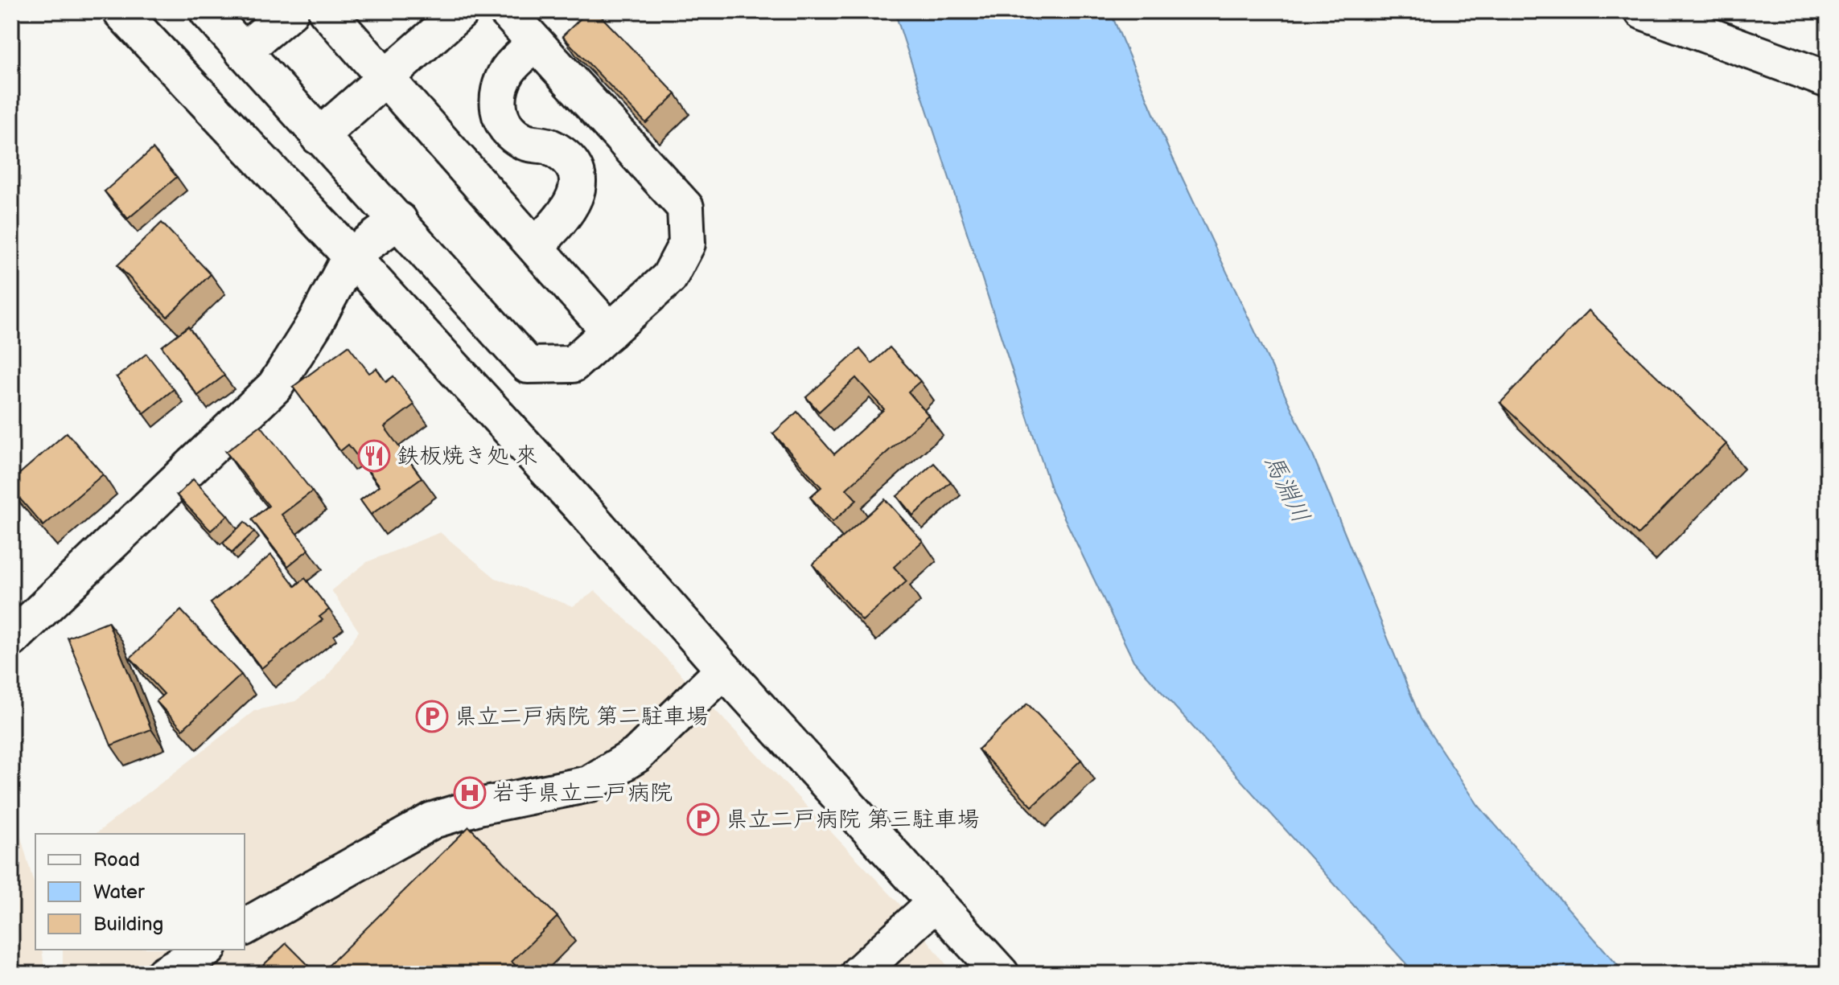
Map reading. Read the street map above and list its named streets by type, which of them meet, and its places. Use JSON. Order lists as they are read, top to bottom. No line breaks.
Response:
{"water":["馬淵川"],"places":{"restaurant":["鉄板焼き処 來"],"parking":["県立二戸病院 第二駐車場","県立二戸病院 第三駐車場"],"hospital":["岩手県立二戸病院"]},"legend":["Road","Water","Building"]}
